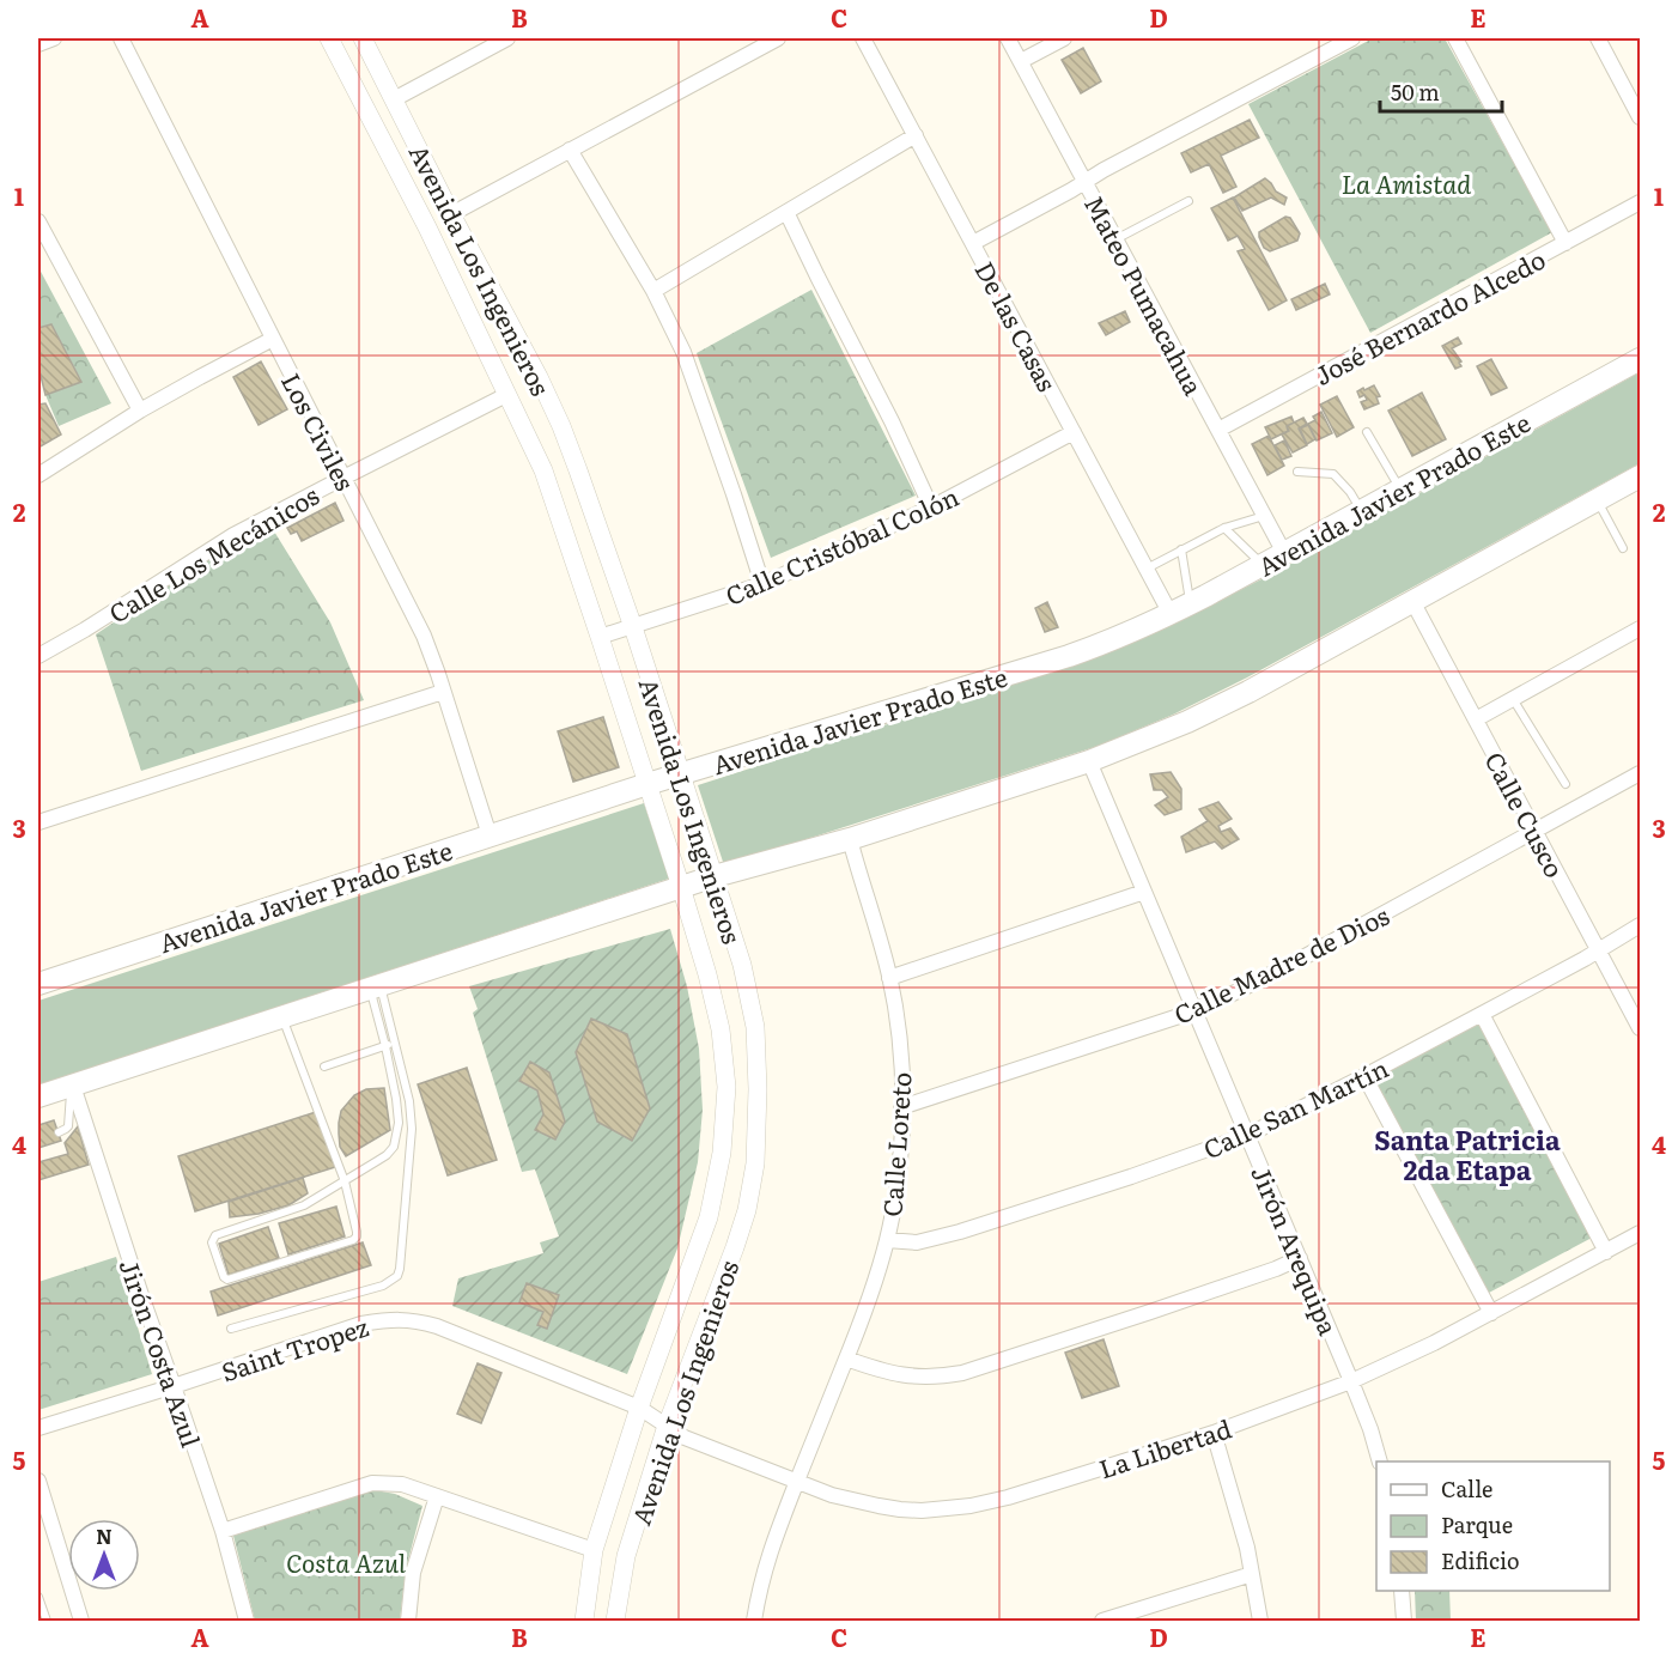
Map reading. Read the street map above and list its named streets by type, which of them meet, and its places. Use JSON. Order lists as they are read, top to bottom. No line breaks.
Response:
{"streets":{"main road":["Avenida Javier Prado Este"],"street":["Avenida Los Ingenieros","Mateo Pumacahua","José Bernardo Alcedo","De las Casas","Los Civiles","Calle Cristóbal Colón","Calle Los Mecánicos","Calle Cusco","Calle Madre de Dios","Calle San Martín","Calle Loreto","Jirón Arequipa","Saint Tropez","Jirón Costa Azul","La Libertad"]},"crossings":[["Avenida Los Ingenieros","Avenida Javier Prado Este"],["Avenida Los Ingenieros","Calle Cristóbal Colón"],["Avenida Los Ingenieros","Calle Los Mecánicos"],["Avenida Los Ingenieros","Saint Tropez"],["Avenida Los Ingenieros","La Libertad"],["Mateo Pumacahua","José Bernardo Alcedo"],["Mateo Pumacahua","Avenida Javier Prado Este"],["De las Casas","Avenida Javier Prado Este"],["De las Casas","Calle Cristóbal Colón"],["Los Civiles","Avenida Javier Prado Este"],["Los Civiles","Calle Los Mecánicos"],["Calle Cusco","Calle Madre de Dios"],["Calle Cusco","Calle San Martín"],["Calle Madre de Dios","Calle Loreto"],["Calle Madre de Dios","Jirón Arequipa"],["Calle San Martín","Calle Loreto"],["Calle San Martín","Jirón Arequipa"],["Calle Loreto","La Libertad"],["Jirón Arequipa","La Libertad"],["Saint Tropez","Jirón Costa Azul"],["Saint Tropez","La Libertad"]],"districts":["Santa Patricia 2da Etapa"],"parks":["La Amistad","Costa Azul"],"legend":["Calle","Parque","Edificio"],"scale_bar":"50 m","north":"top","grid":{"columns":["A","B","C","D","E"],"rows":["1","2","3","4","5"]}}
